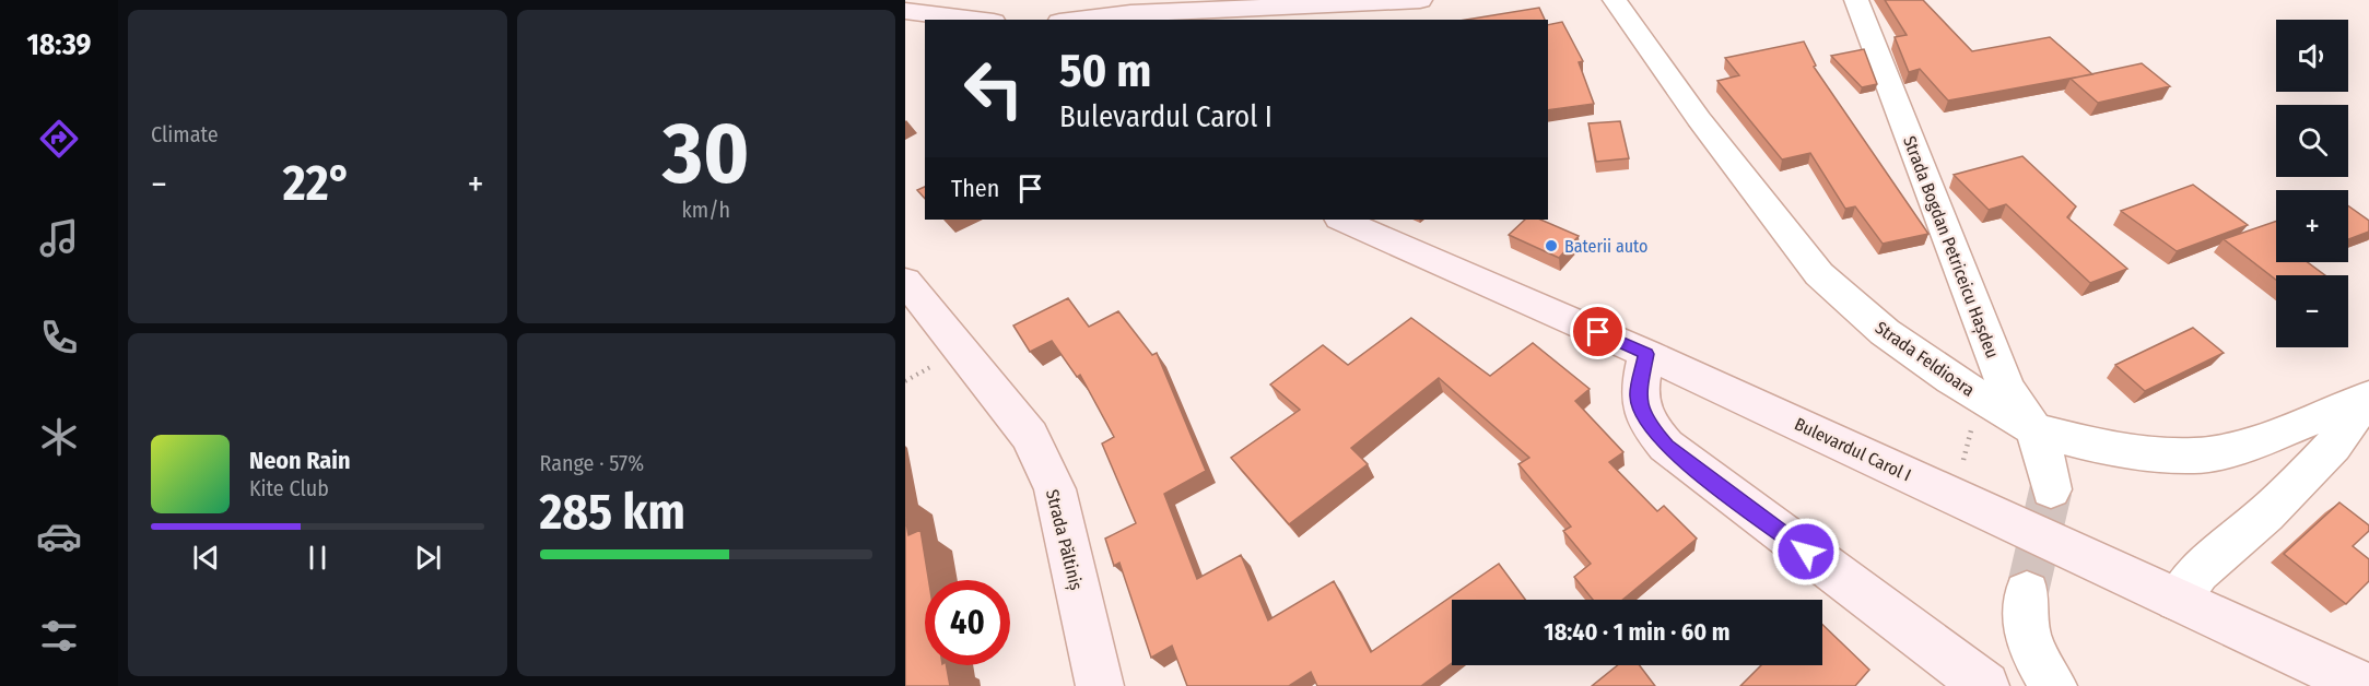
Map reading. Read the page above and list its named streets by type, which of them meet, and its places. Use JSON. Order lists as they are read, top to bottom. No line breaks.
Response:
{"streets":{"street":["Strada Bogdan Petriceicu Hașdeu","Strada Feldioara","Bulevardul Carol I","Strada Păltiniș"]},"crossings":[["Strada Bogdan Petriceicu Hașdeu","Strada Feldioara"],["Strada Feldioara","Bulevardul Carol I"]],"places":["Baterii auto"],"page":{"tabs":"18:39","tile":["Climate",["30","km/h"],["Range · 57%","285 km"]],"map_buttons":["+","−"],"turn":["50 m","Bulevardul Carol I"],"heat":["−","22°","+"],"then":"Then","song":["Neon Rain","Kite Club"],"limit":"40","trip":"18:40 · 1 min · 60 m"}}
